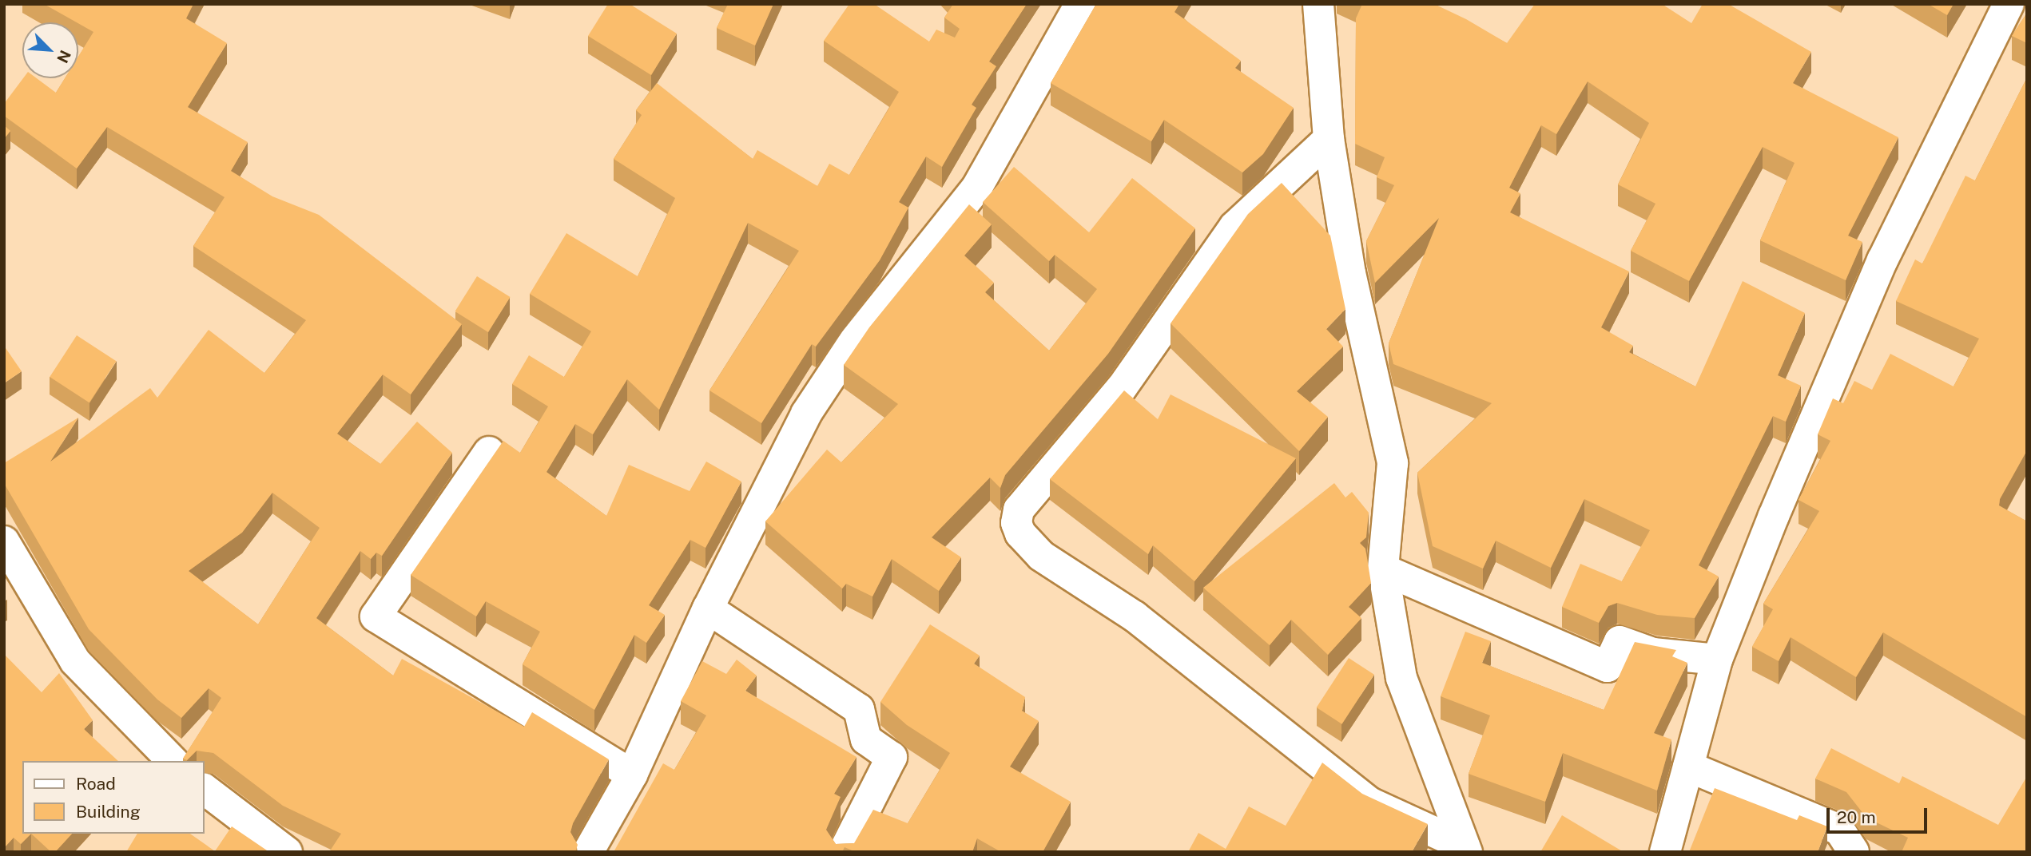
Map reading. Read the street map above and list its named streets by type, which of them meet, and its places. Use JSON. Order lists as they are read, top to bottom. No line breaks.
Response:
{"legend":["Road","Building"],"scale_bar":"20 m","north":"bottom right"}
